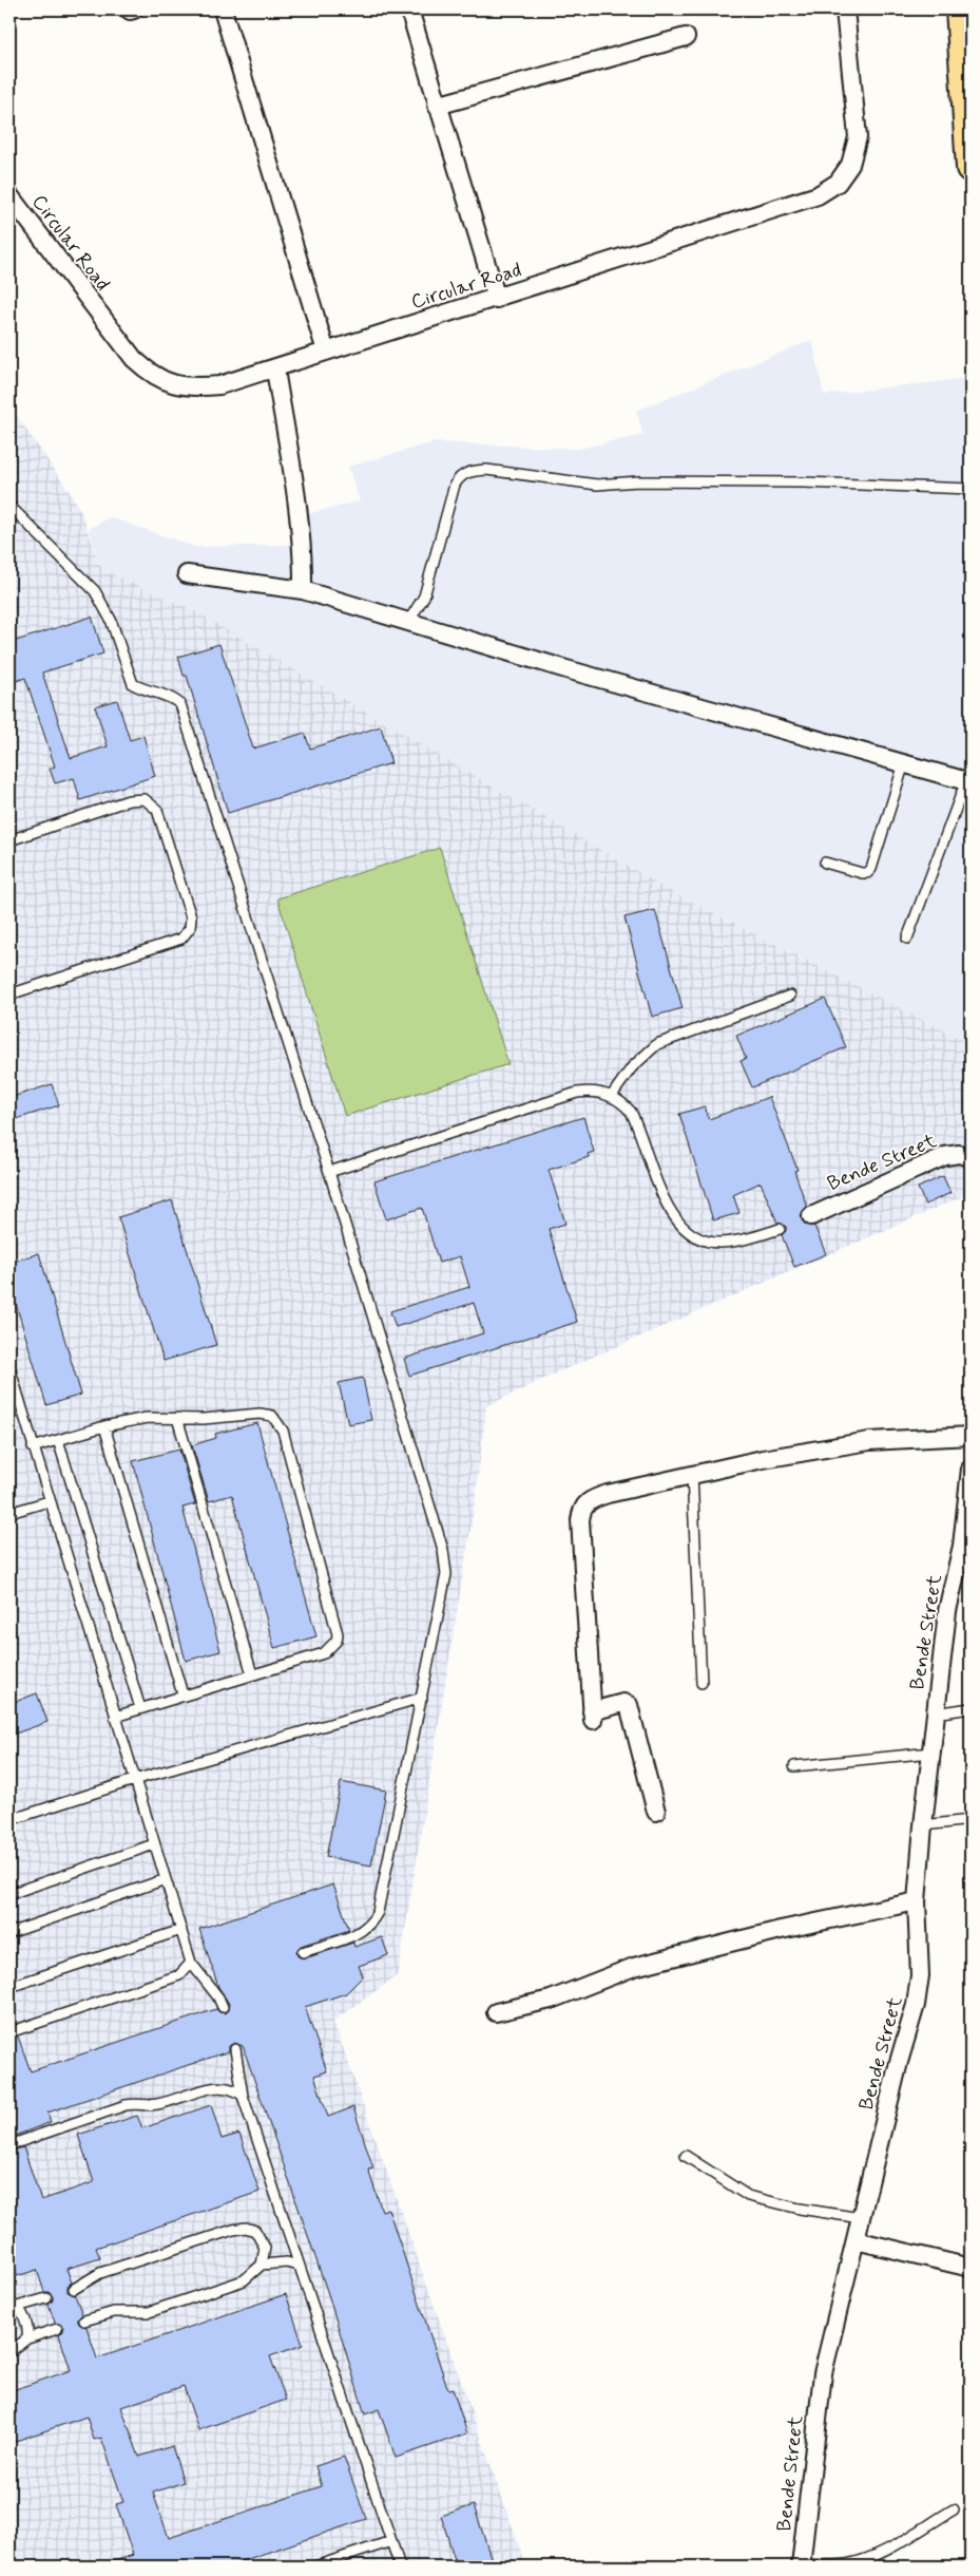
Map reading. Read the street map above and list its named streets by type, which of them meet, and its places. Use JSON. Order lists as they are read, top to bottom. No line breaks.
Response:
{"streets":{"street":["Circular Road","Bende Street"]}}
